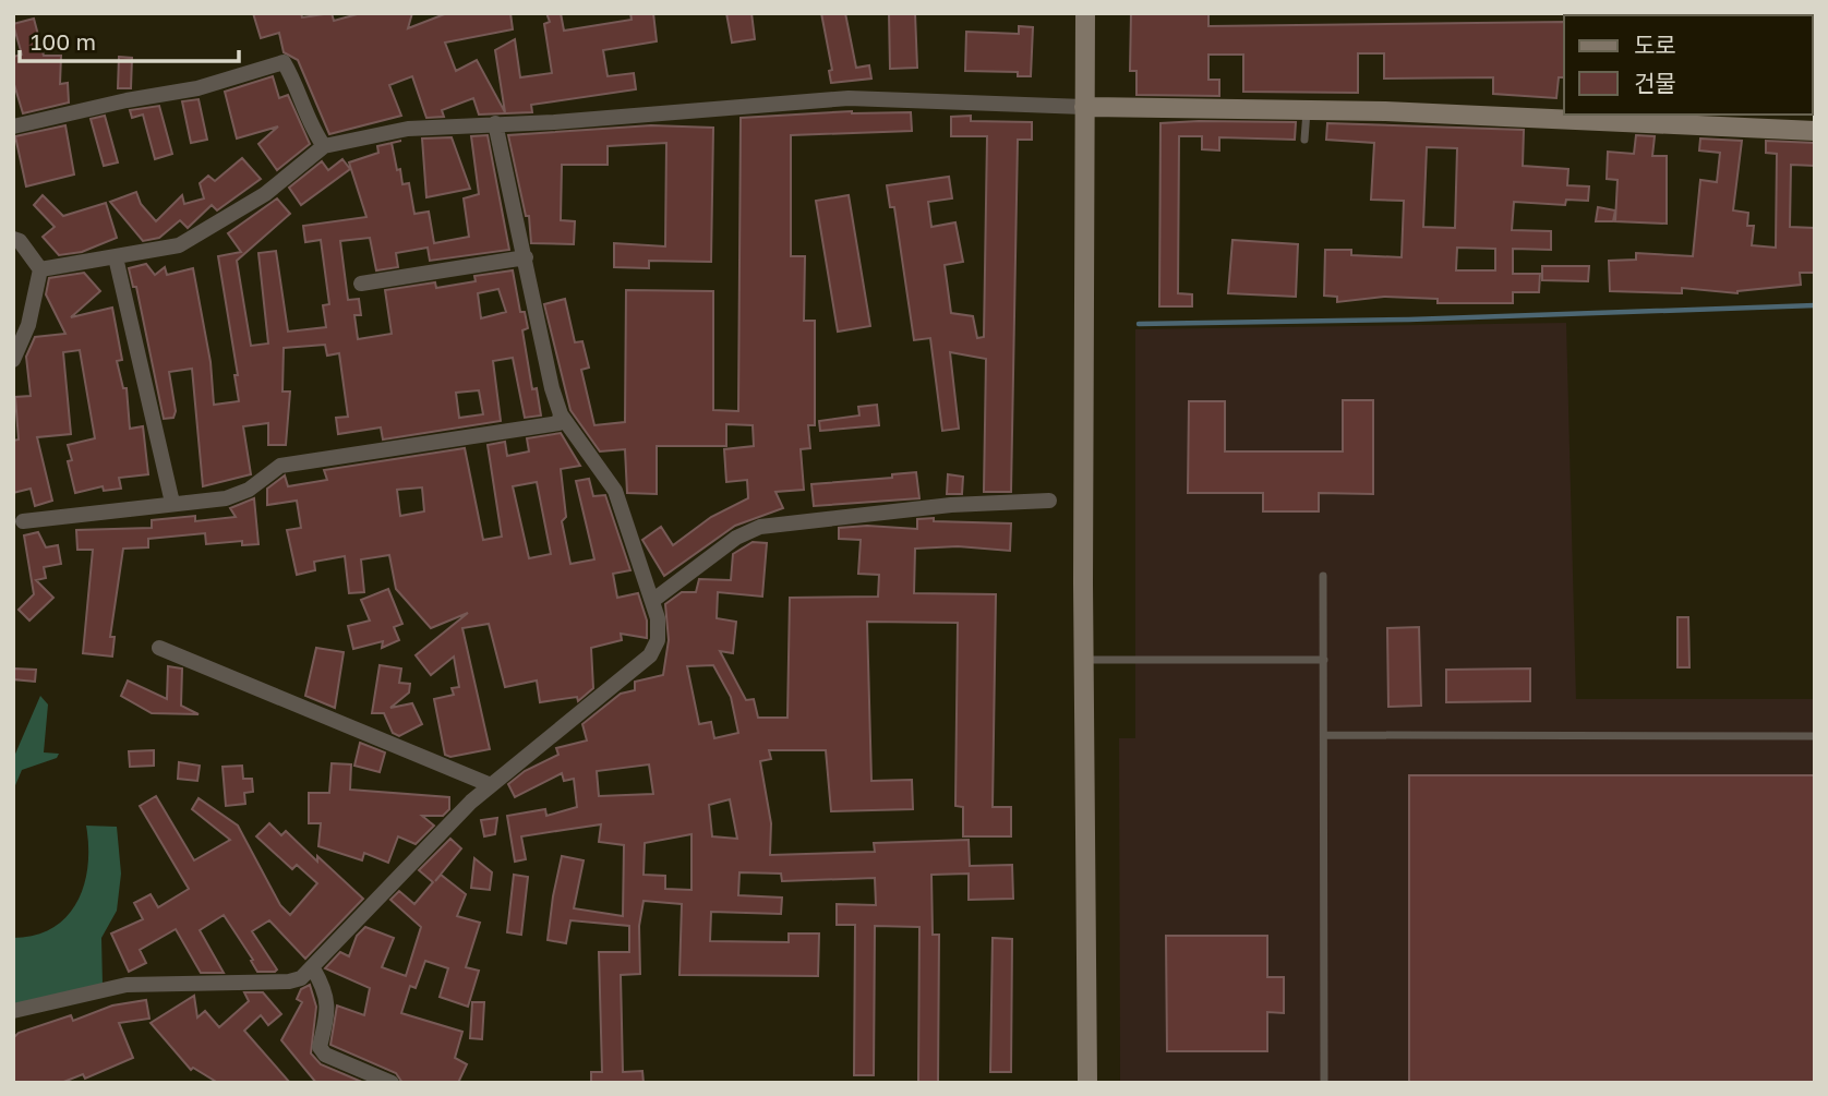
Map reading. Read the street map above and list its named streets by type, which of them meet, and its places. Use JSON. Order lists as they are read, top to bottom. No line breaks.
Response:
{"legend":["도로","건물"],"scale_bar":"100 m"}
